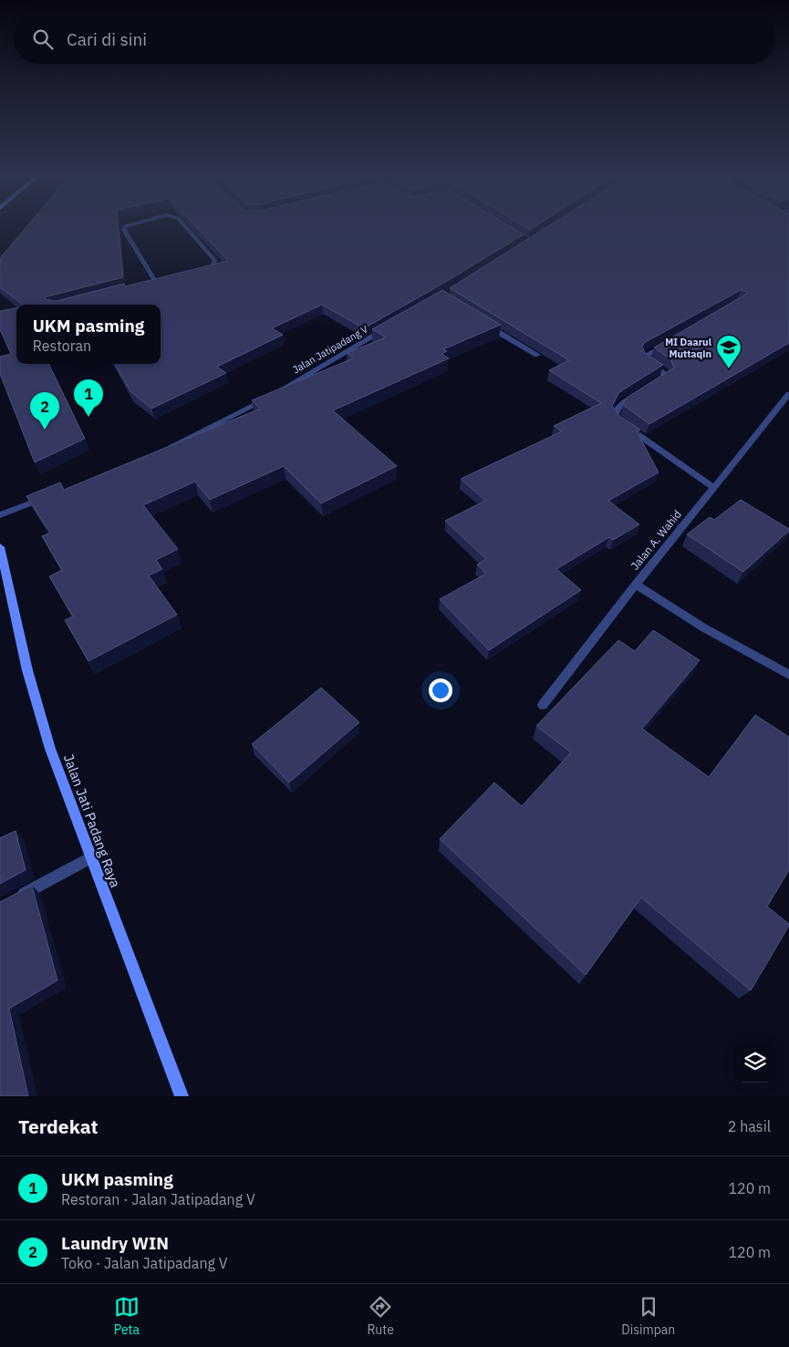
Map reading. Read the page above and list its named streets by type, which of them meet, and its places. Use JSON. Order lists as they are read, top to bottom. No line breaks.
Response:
{"streets":{"street":["Jalan Jatipadang V","Jalan A. Wahid","Jalan Jati Padang Raya"]},"places":{"school or university":["MI Daarul Muttaqin"]},"page":{"search":"Cari di sini","popup":["UKM pasming","Restoran"],"pins":["1","2"],"heading":["Terdekat","2 hasil"],"list":[{"mark":"1","name":"UKM pasming","note":"Restoran · Jalan Jatipadang V","value":"120 m"},{"mark":"2","name":"Laundry WIN","note":"Toko · Jalan Jatipadang V","value":"120 m"}],"nav":["Peta","Rute","Disimpan"]}}
